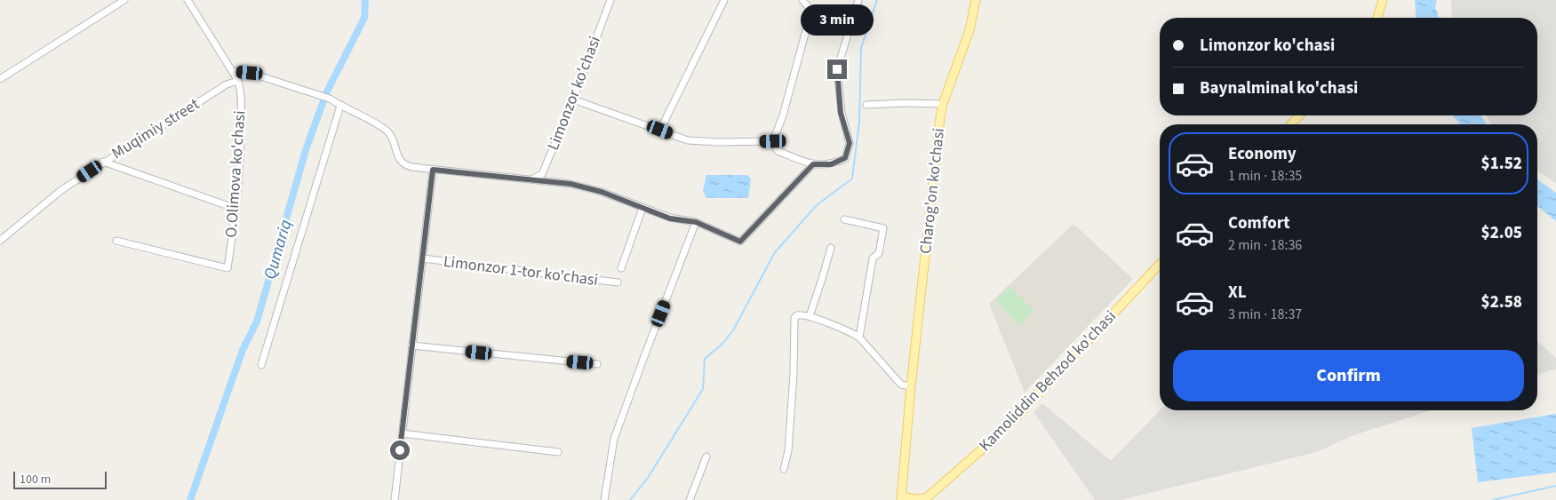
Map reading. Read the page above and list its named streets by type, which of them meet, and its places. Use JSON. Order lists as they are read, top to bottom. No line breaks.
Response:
{"streets":{"main road":["Charog'on ko'chasi","Kamoliddin Behzod ko'chasi"],"street":["Limonzor ko'chasi","Muqimiy street","O.Olimova ko'chasi","Limonzor 1-tor ko'chasi"]},"crossings":[["Muqimiy street","O.Olimova ko'chasi"]],"water":["Qumariq"],"scale_bar":"100 m","page":{"bubble":"3 min","banner":["Limonzor ko'chasi","Baynalminal ko'chasi"],"list":[{"name":"Economy","note":"1 min · 18:35","value":"$1.52"},{"name":"Comfort","note":"2 min · 18:36","value":"$2.05"},{"name":"XL","note":"3 min · 18:37","value":"$2.58"}],"buttons":"Confirm","scale":"100 m"}}
